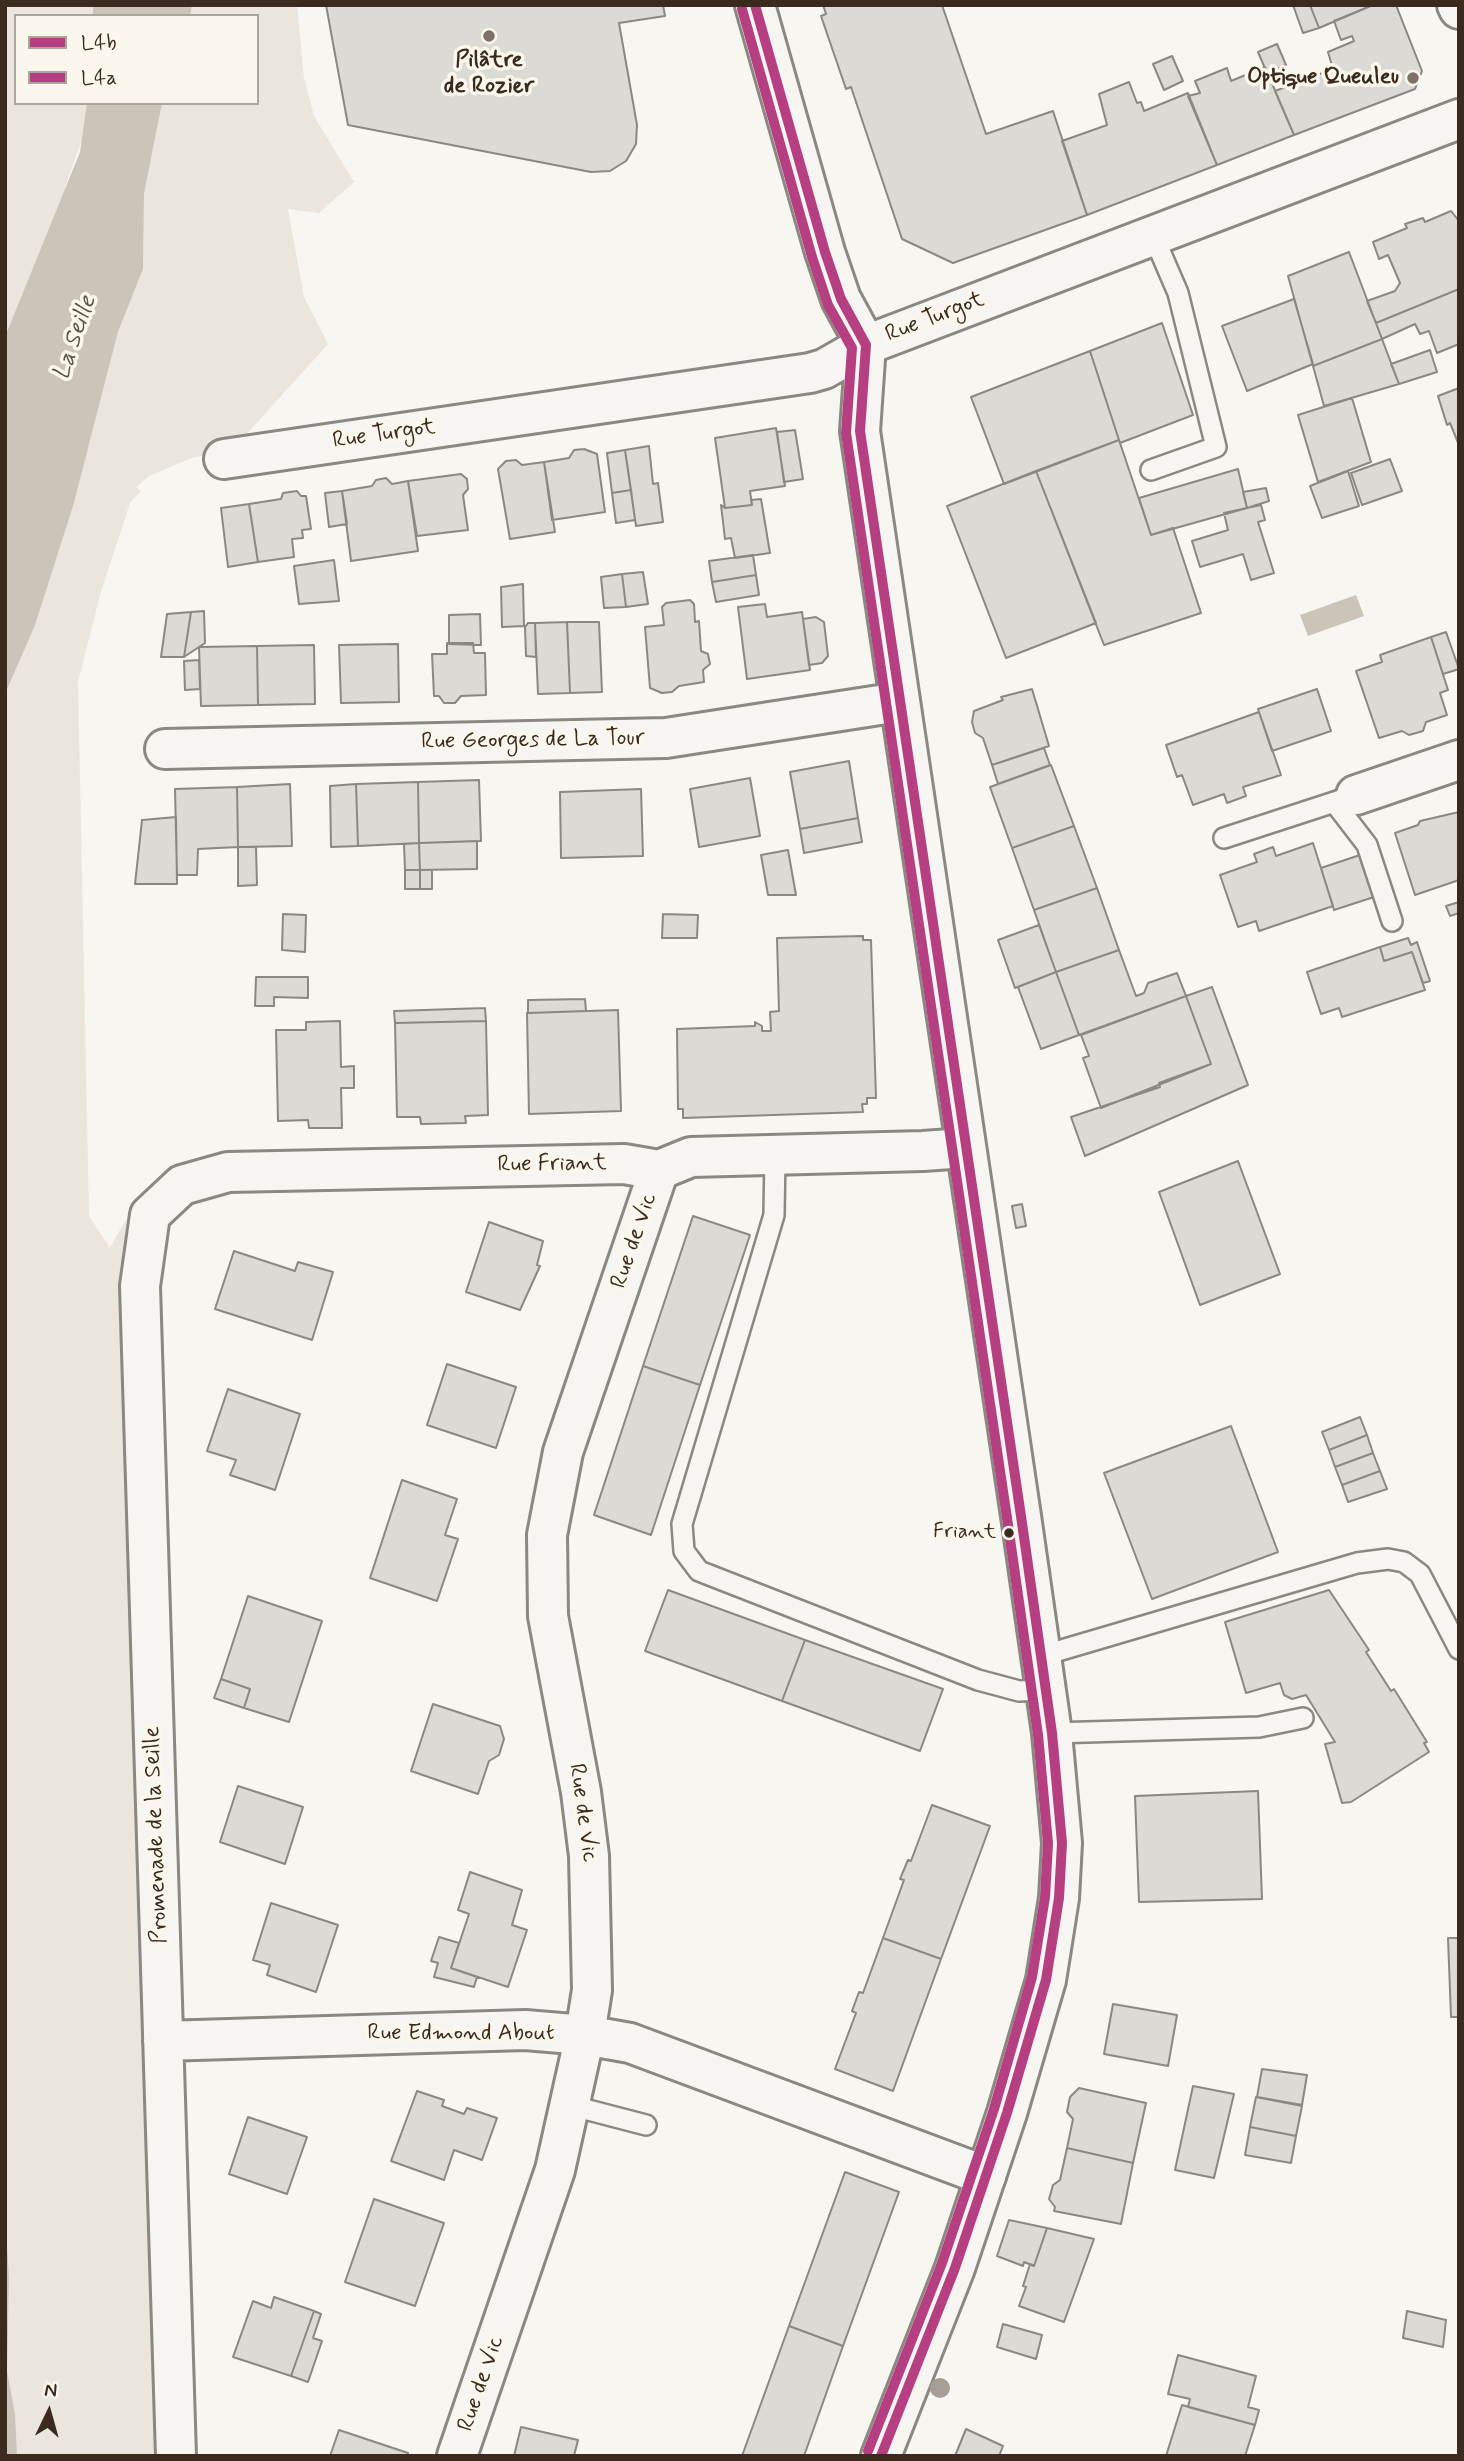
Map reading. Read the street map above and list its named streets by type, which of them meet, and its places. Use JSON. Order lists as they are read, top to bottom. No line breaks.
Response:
{"streets":{"street":["Rue Turgot","Rue Georges de La Tour","Rue Friant","Rue de Vic","Promenade de la Seille","Rue Edmond About"]},"crossings":[["Rue Friant","Rue de Vic"],["Rue Friant","Promenade de la Seille"],["Rue de Vic","Rue Edmond About"],["Promenade de la Seille","Rue Edmond About"]],"water":["La Seille"],"places":["Pilâtre de Rozier","Optique Queuleu","Friant"],"lines":["transit line L4b","transit line L4a"],"legend":["L4b","L4a"],"north":"top"}
